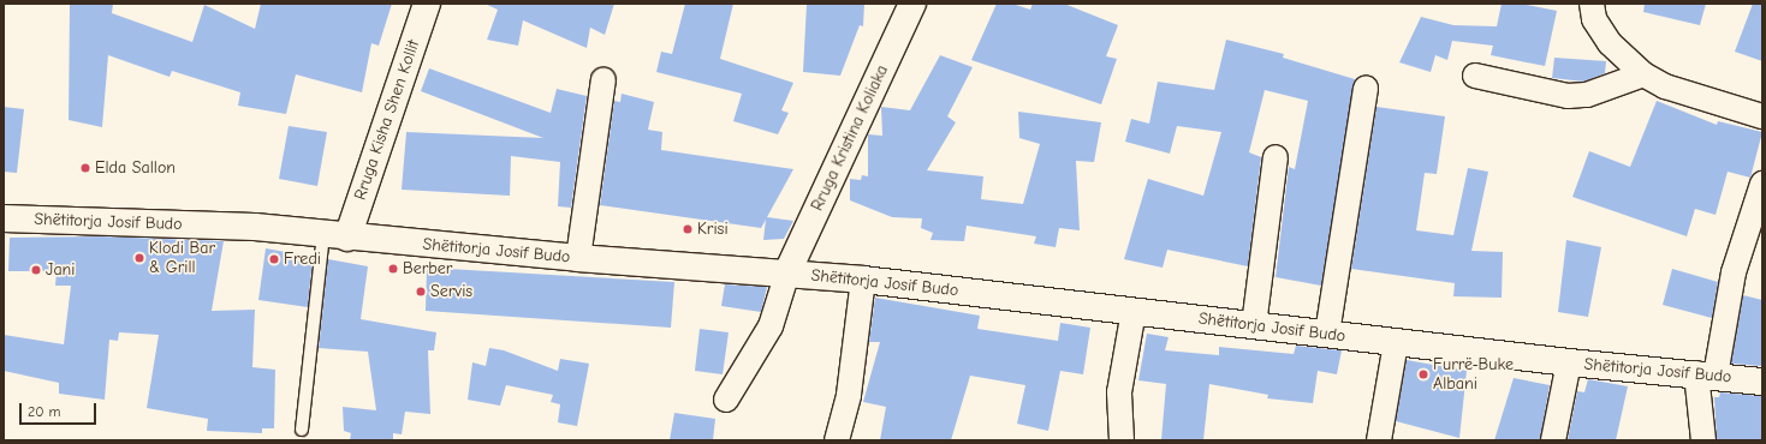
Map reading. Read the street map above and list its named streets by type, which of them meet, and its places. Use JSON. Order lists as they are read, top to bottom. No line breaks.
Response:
{"streets":{"main road":["Rruga Kisha Shen Kollit","Rruga Kristina Koliaka","Shëtitorja Josif Budo"]},"crossings":[["Rruga Kisha Shen Kollit","Shëtitorja Josif Budo"],["Rruga Kristina Koliaka","Shëtitorja Josif Budo"]],"places":["Elda Sallon","Krisi","Klodi Bar & Grill","Fredi","Berber","Jani","Servis","Furrë Buke Albani"],"scale_bar":"20 m"}
